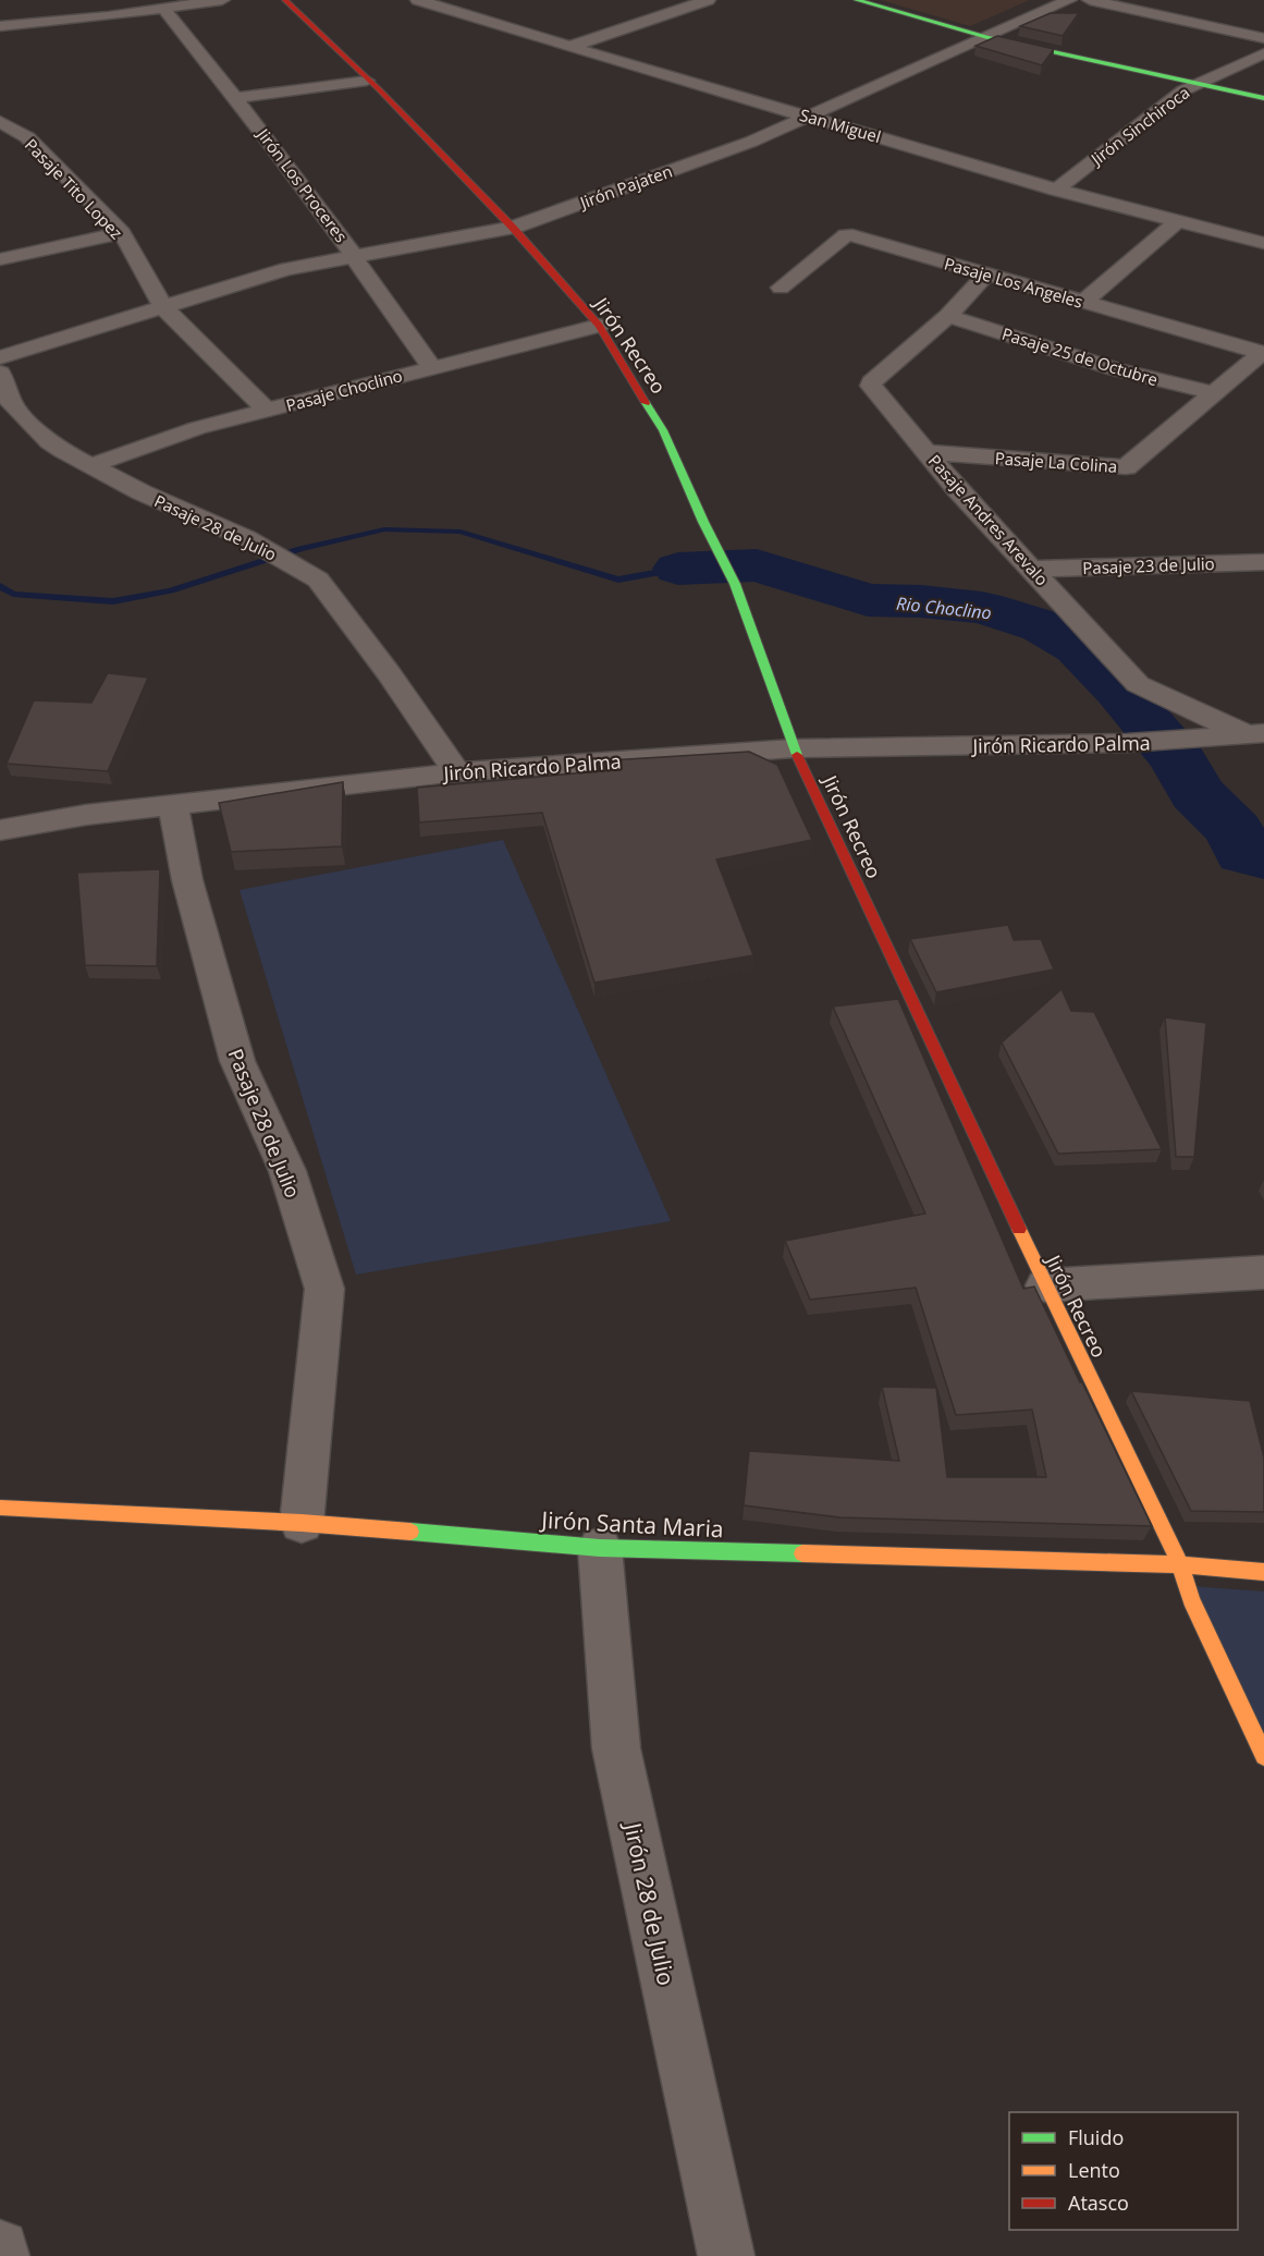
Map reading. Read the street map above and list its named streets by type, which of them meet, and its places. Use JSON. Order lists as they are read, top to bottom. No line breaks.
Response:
{"streets":{"main road":["Jirón Recreo","Jirón Santa Maria"],"street":["San Miguel","Jirón Sinchiroca","Jirón Los Proceres","Jirón Pajaten","Pasaje Tito Lopez","Pasaje Los Angeles","Pasaje 25 de Octubre","Pasaje Choclino","Pasaje La Colina","Pasaje Andres Arevalo","Pasaje 28 de Julio","Pasaje 23 de Julio","Jirón Ricardo Palma","Jirón 28 de Julio"]},"crossings":[["San Miguel","Jirón Sinchiroca"],["San Miguel","Jirón Pajaten"],["Jirón Los Proceres","Jirón Pajaten"],["Jirón Los Proceres","Pasaje Choclino"],["Jirón Pajaten","Pasaje Tito Lopez"],["Jirón Pajaten","Jirón Recreo"],["Pasaje Tito Lopez","Pasaje Choclino"],["Pasaje Los Angeles","Pasaje La Colina"],["Pasaje Los Angeles","Pasaje Andres Arevalo"],["Jirón Recreo","Pasaje Choclino"],["Jirón Recreo","Jirón Ricardo Palma"],["Jirón Recreo","Jirón Santa Maria"],["Pasaje 25 de Octubre","Pasaje La Colina"],["Pasaje 25 de Octubre","Pasaje Andres Arevalo"],["Pasaje Choclino","Pasaje 28 de Julio"],["Pasaje La Colina","Pasaje Andres Arevalo"],["Pasaje Andres Arevalo","Pasaje 23 de Julio"],["Pasaje Andres Arevalo","Jirón Ricardo Palma"],["Pasaje 28 de Julio","Jirón Ricardo Palma"],["Pasaje 28 de Julio","Jirón Santa Maria"],["Jirón Santa Maria","Jirón 28 de Julio"]],"water":["Rio Choclino"],"legend":["Fluido","Lento","Atasco"]}
